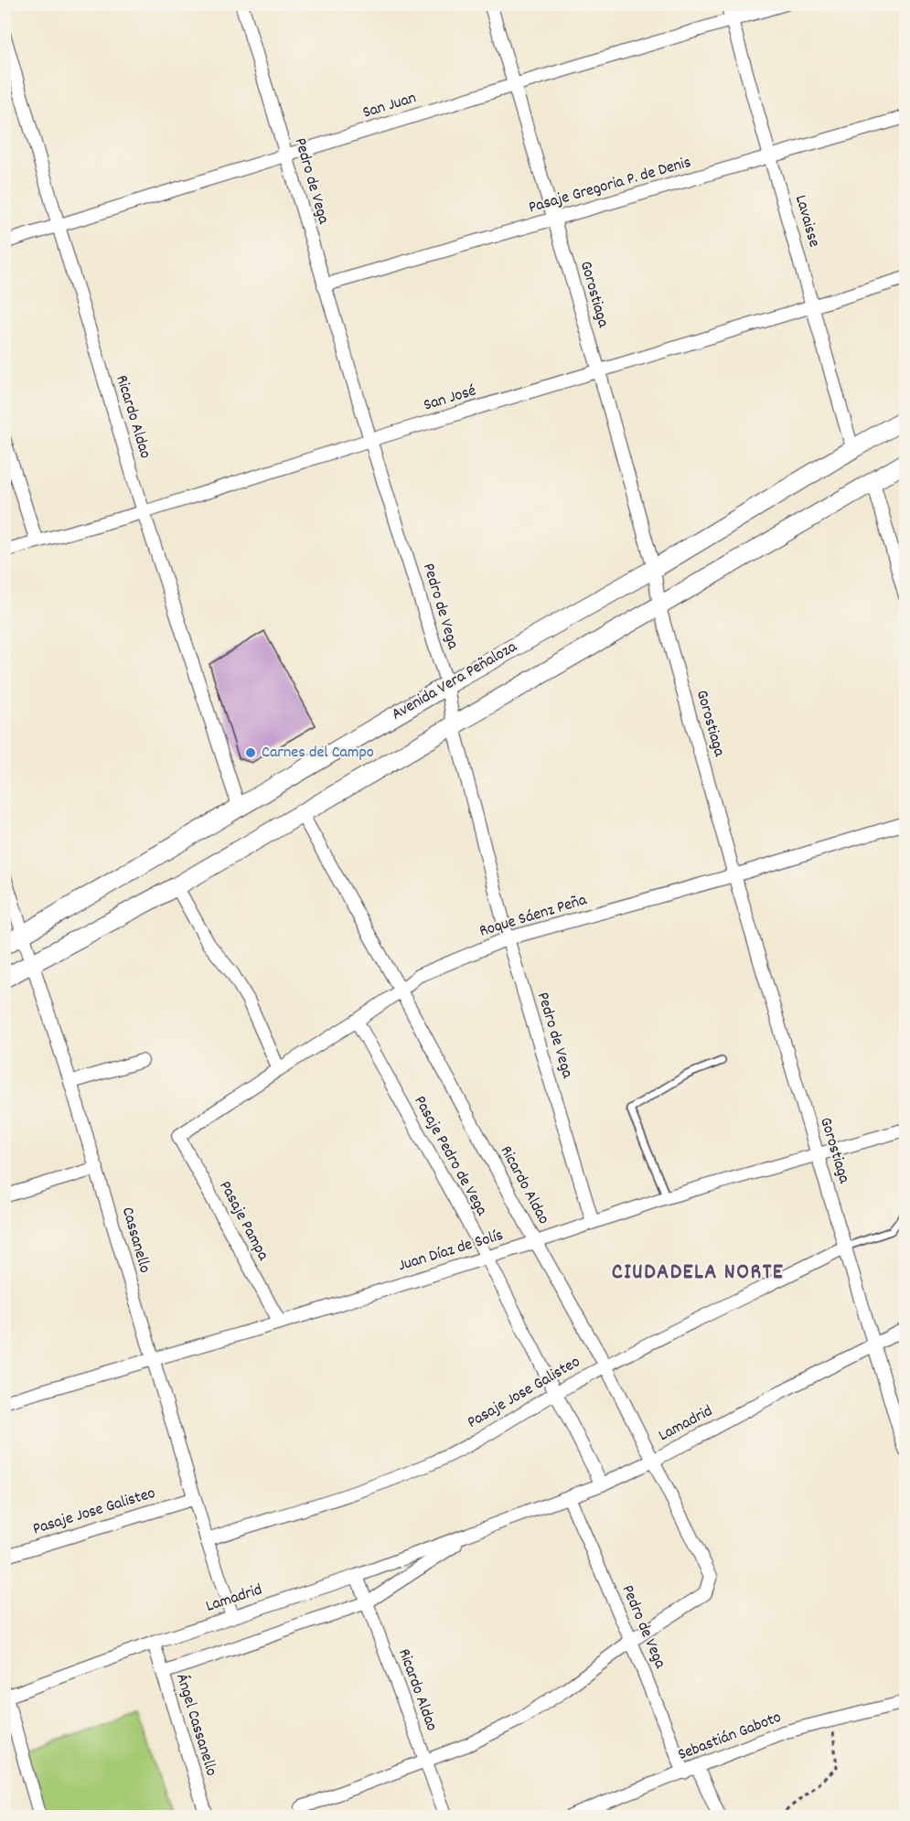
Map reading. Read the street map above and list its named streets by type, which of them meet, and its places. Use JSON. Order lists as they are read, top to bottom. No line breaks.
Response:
{"streets":{"main road":["Avenida Vera Peñaloza"],"street":["San Juan","Pedro de Vega","Pasaje Gregoria P. de Denis","Lavaisse","Gorostiaga","San José","Ricardo Aldao","Roque Sáenz Peña","Pasaje Pedro de Vega","Pasaje Pampa","Cassanello","Juan Díaz de Solís","Pasaje Jose Galisteo","Lamadrid","Ángel Cassanello","Sebastián Gaboto"]},"crossings":[["San Juan","Pedro de Vega"],["San Juan","Lavaisse"],["San Juan","Gorostiaga"],["San Juan","Ricardo Aldao"],["Pedro de Vega","Pasaje Gregoria P. de Denis"],["Pedro de Vega","San José"],["Pedro de Vega","Ricardo Aldao"],["Pedro de Vega","Avenida Vera Peñaloza"],["Pedro de Vega","Roque Sáenz Peña"],["Pedro de Vega","Juan Díaz de Solís"],["Pedro de Vega","Lamadrid"],["Pedro de Vega","Sebastián Gaboto"],["Pasaje Gregoria P. de Denis","Lavaisse"],["Pasaje Gregoria P. de Denis","Gorostiaga"],["Lavaisse","San José"],["Lavaisse","Avenida Vera Peñaloza"],["Gorostiaga","San José"],["Gorostiaga","Avenida Vera Peñaloza"],["Gorostiaga","Roque Sáenz Peña"],["Gorostiaga","Juan Díaz de Solís"],["Gorostiaga","Pasaje Jose Galisteo"],["Gorostiaga","Lamadrid"],["San José","Ricardo Aldao"],["Ricardo Aldao","Avenida Vera Peñaloza"],["Ricardo Aldao","Roque Sáenz Peña"],["Ricardo Aldao","Juan Díaz de Solís"],["Ricardo Aldao","Pasaje Jose Galisteo"],["Ricardo Aldao","Lamadrid"],["Avenida Vera Peñaloza","Cassanello"],["Roque Sáenz Peña","Pasaje Pedro de Vega"],["Roque Sáenz Peña","Pasaje Pampa"],["Pasaje Pedro de Vega","Juan Díaz de Solís"],["Pasaje Pedro de Vega","Pasaje Jose Galisteo"],["Pasaje Pedro de Vega","Lamadrid"],["Pasaje Pampa","Juan Díaz de Solís"],["Cassanello","Juan Díaz de Solís"],["Cassanello","Pasaje Jose Galisteo"],["Cassanello","Lamadrid"],["Lamadrid","Ángel Cassanello"]],"districts":["CIUDADELA NORTE"],"places":["Carnes del Campo"]}
